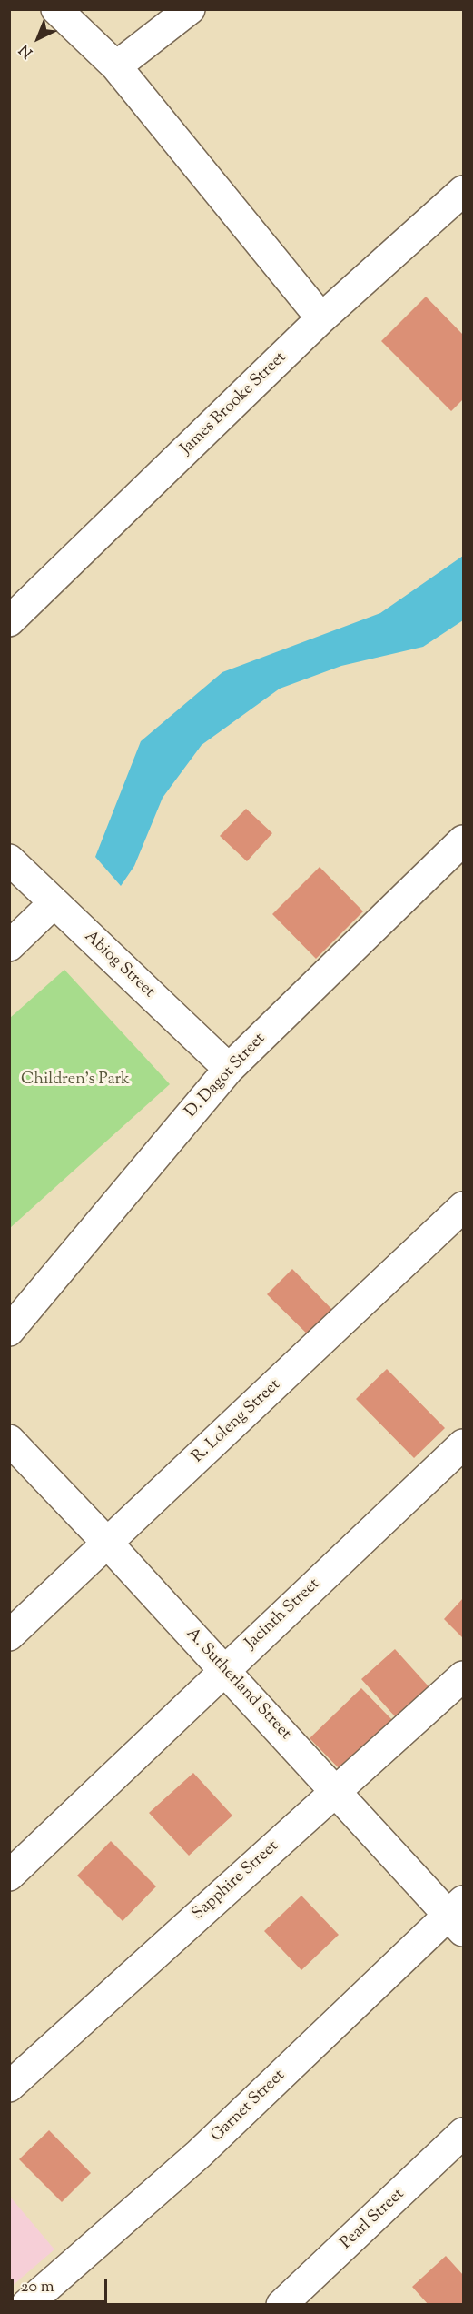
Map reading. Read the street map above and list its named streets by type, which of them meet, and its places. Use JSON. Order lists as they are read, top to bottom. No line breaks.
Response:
{"streets":{"street":["James Brooke Street","Abiog Street","D. Dagot Street","R. Loleng Street","Jacinth Street","A. Sutherland Street","Sapphire Street","Garnet Street","Pearl Street"]},"crossings":[["Abiog Street","D. Dagot Street"],["R. Loleng Street","A. Sutherland Street"],["Jacinth Street","A. Sutherland Street"],["A. Sutherland Street","Sapphire Street"],["A. Sutherland Street","Garnet Street"]],"parks":["Children's Park"],"scale_bar":"20 m","north":"bottom left"}
